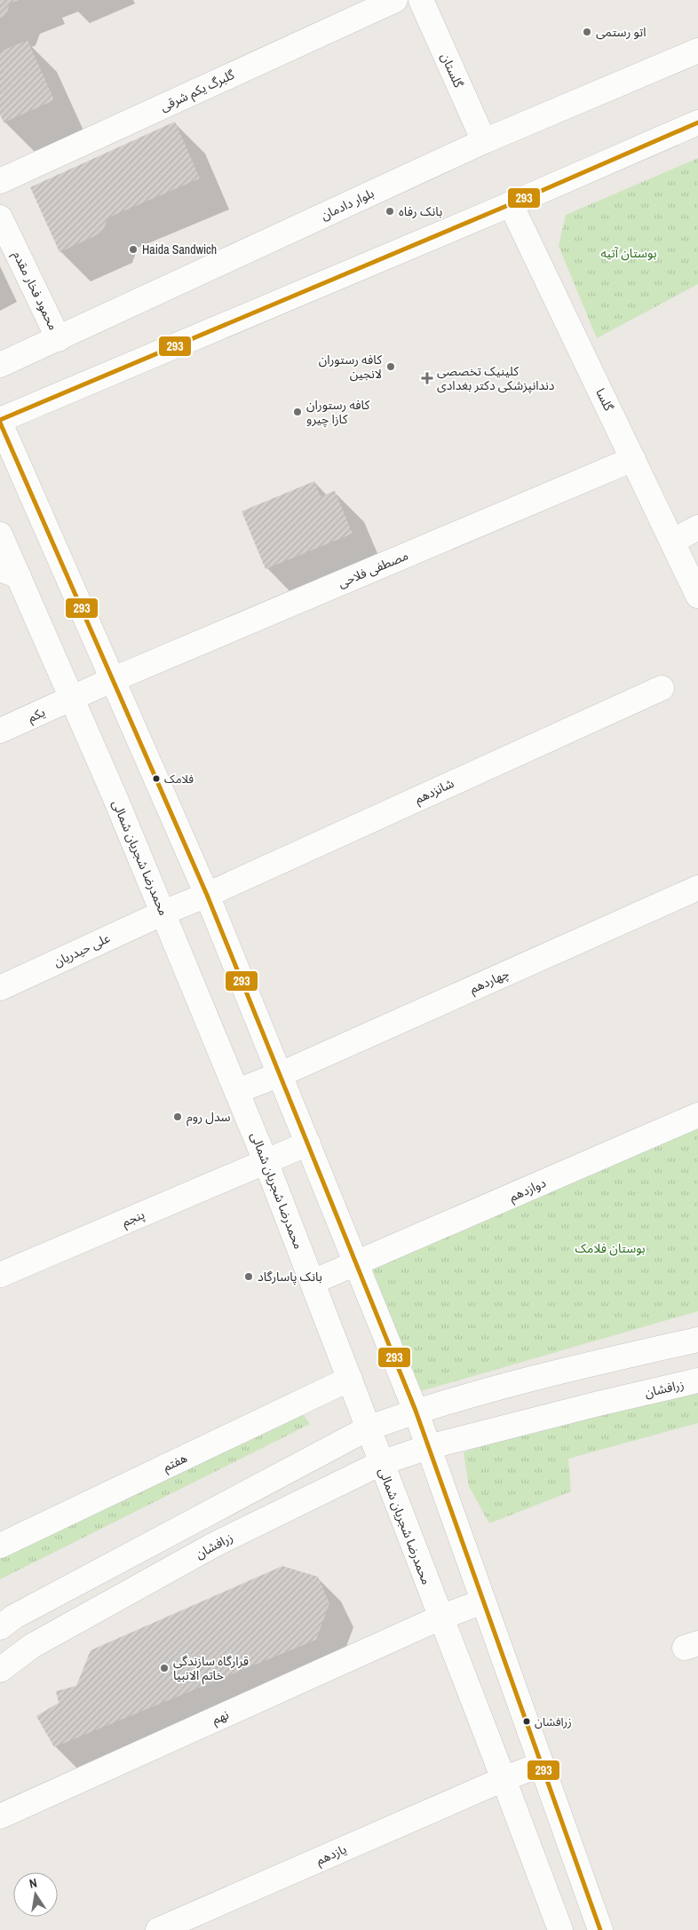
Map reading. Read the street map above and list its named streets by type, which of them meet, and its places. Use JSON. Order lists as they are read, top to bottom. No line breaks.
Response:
{"streets":{"street":["گلستان","گلبرگ یکم شرقی","بلوار دادمان","محمود فخار مقدم","گلسا","مصطفی فلاحی","یکم","شانزدهم","محمدرضا شجریان شمالی","علی حیدریان","چهاردهم","دوازدهم","پنجم","زرافشان","هفتم","نهم","یازدهم"]},"crossings":[["گلستان","بلوار دادمان"],["بلوار دادمان","محمود فخار مقدم"],["گلسا","مصطفی فلاحی"],["مصطفی فلاحی","یکم"],["مصطفی فلاحی","محمدرضا شجریان شمالی"],["یکم","محمدرضا شجریان شمالی"],["شانزدهم","محمدرضا شجریان شمالی"],["شانزدهم","علی حیدریان"],["محمدرضا شجریان شمالی","علی حیدریان"],["محمدرضا شجریان شمالی","چهاردهم"],["محمدرضا شجریان شمالی","دوازدهم"],["محمدرضا شجریان شمالی","پنجم"],["محمدرضا شجریان شمالی","زرافشان"],["محمدرضا شجریان شمالی","هفتم"],["محمدرضا شجریان شمالی","نهم"],["محمدرضا شجریان شمالی","یازدهم"]],"parks":["بوستان آتیه","بوستان فلامک"],"places":{"other":["اتو رستمی","بانک رفاه","Haida Sandwich","کافه رستوران لانجین","کافه رستوران کازا چیرو","فلامک","سدل روم","بانک پاسارگاد","قرارگاه سازندگی خاتم الانبیا","زرافشان"],"health":["کلینیک تخصصی دندانپزشکی دکتر بغدادی"]},"lines":["transit line 293"],"north":"top"}
